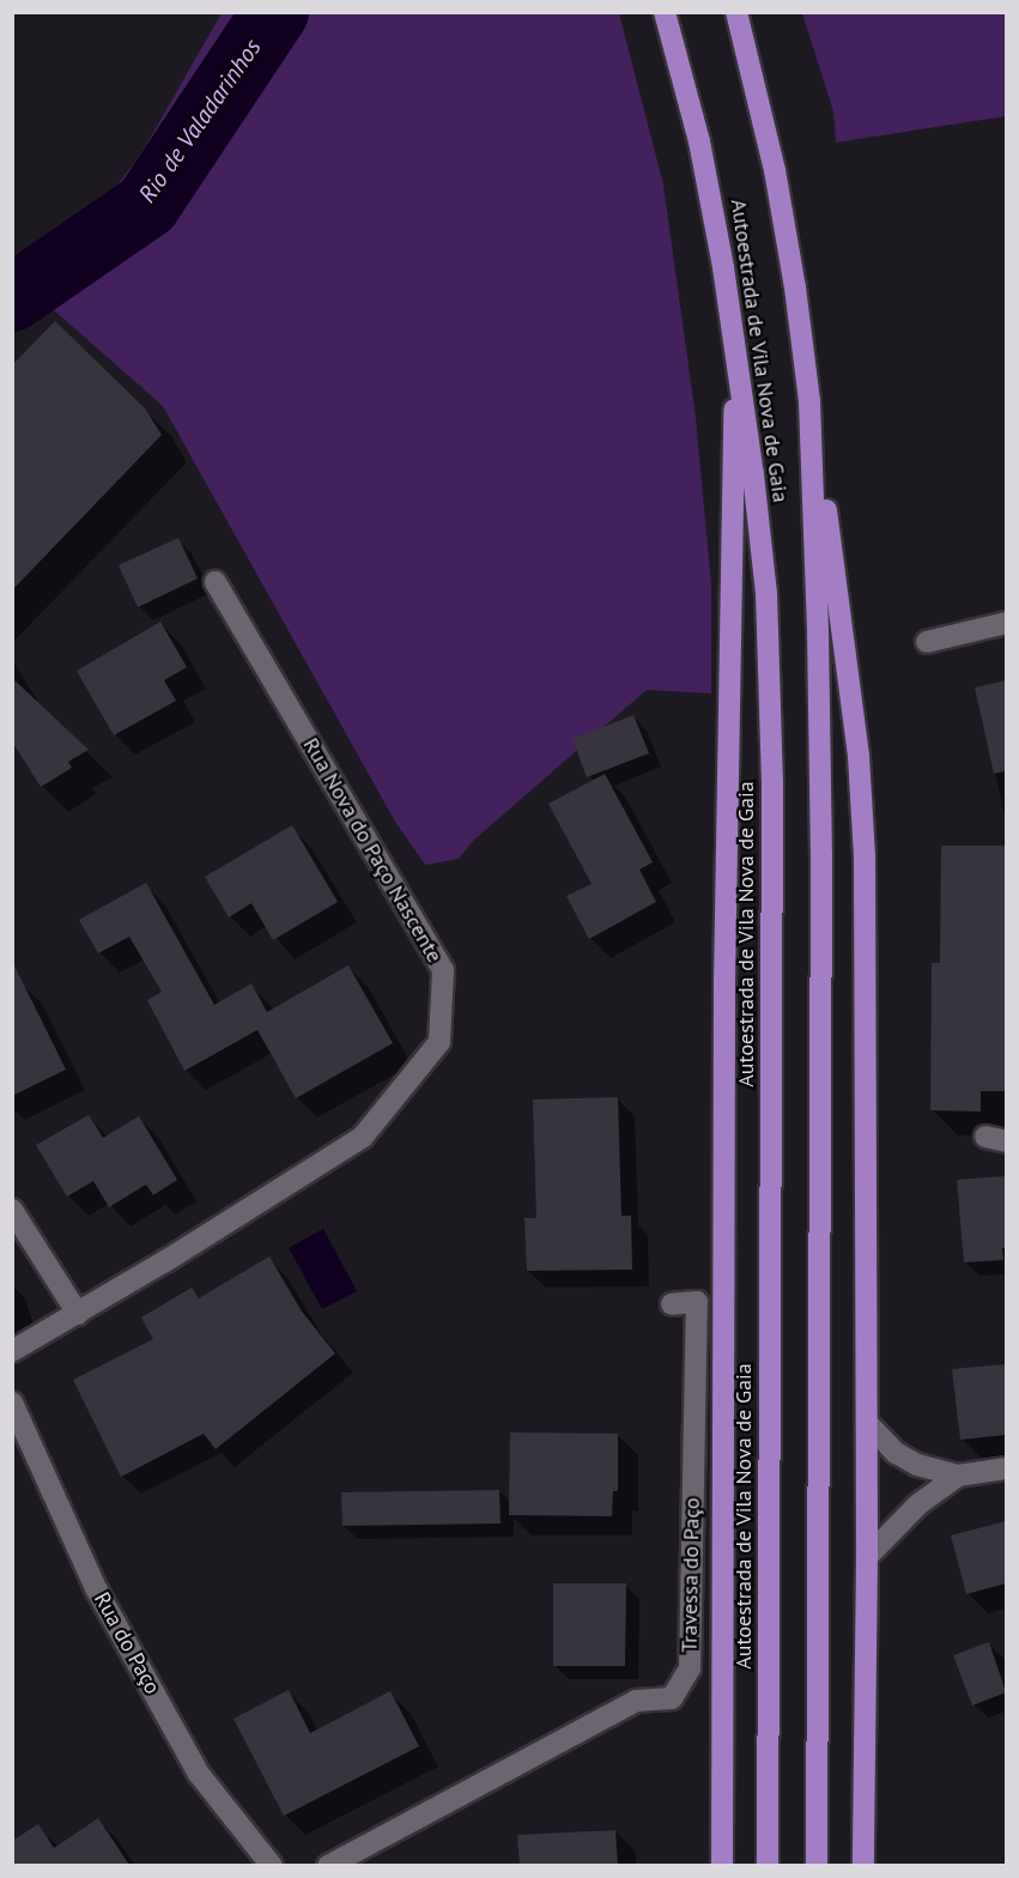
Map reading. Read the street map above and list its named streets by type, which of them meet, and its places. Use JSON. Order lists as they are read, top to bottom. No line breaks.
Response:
{"streets":{"highway":["Autoestrada de Vila Nova de Gaia"],"street":["Rua Nova do Paço Nascente","Travessa do Paço","Rua do Paço"]},"water":["Rio de Valadarinhos"]}
